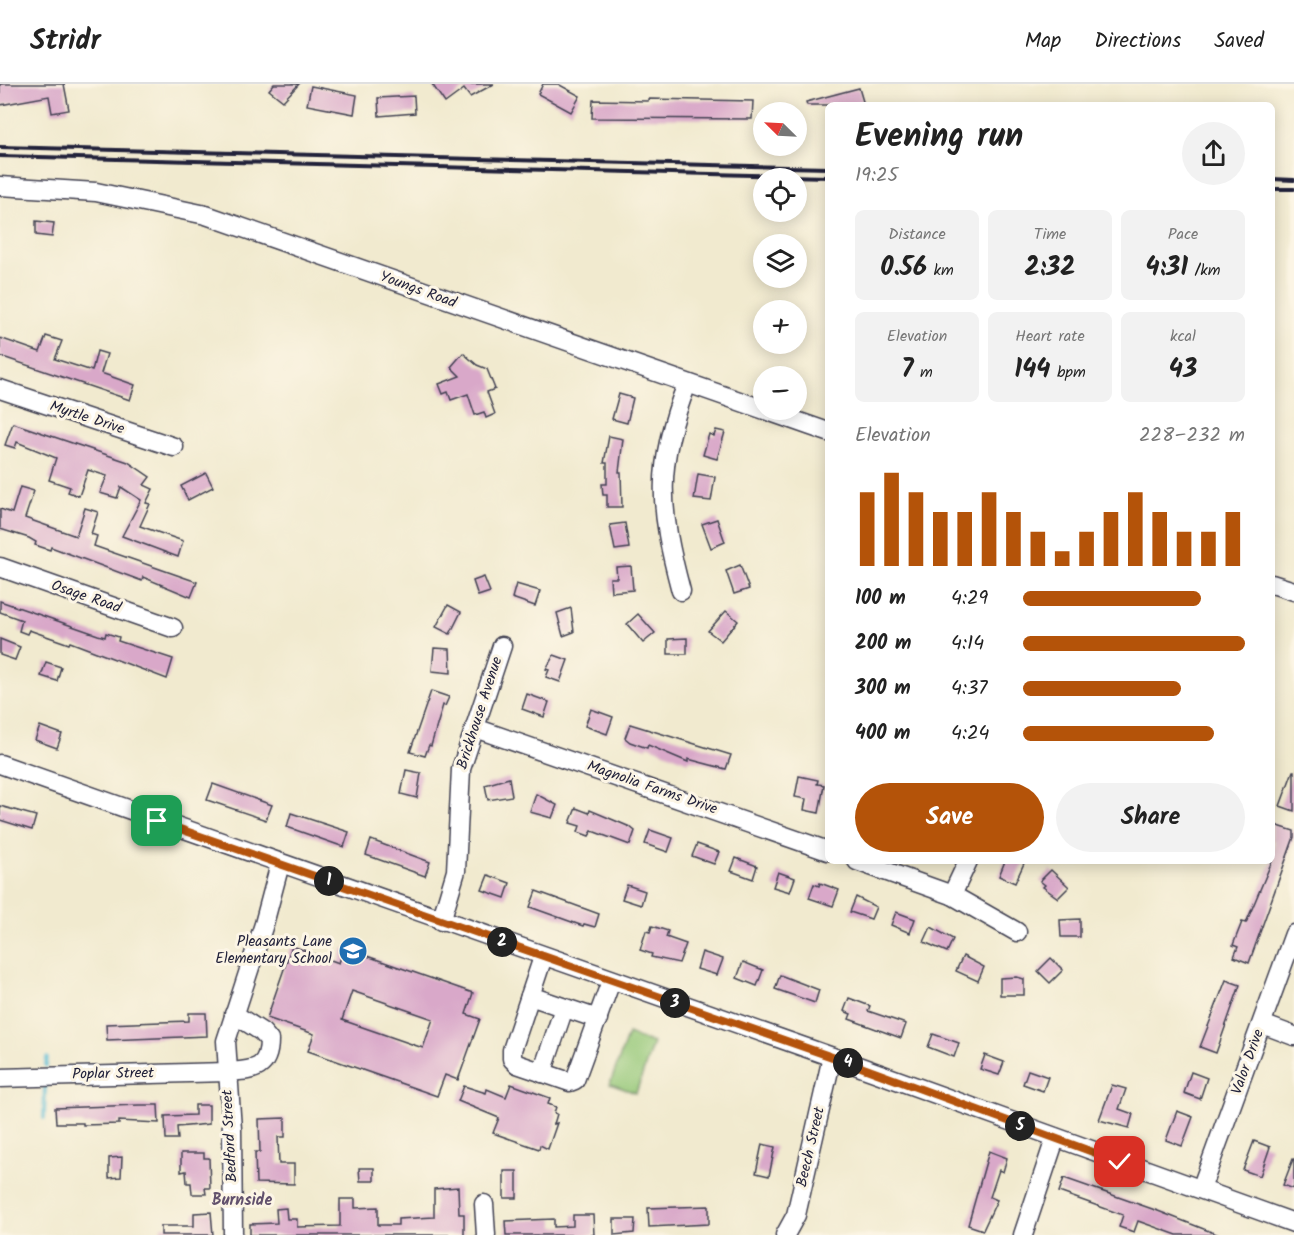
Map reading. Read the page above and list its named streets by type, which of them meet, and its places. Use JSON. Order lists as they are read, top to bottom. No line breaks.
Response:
{"streets":{"street":["Youngs Road","Myrtle Drive","Osage Road","Brickhouse Avenue","Magnolia Farms Drive","Valor Drive","Poplar Street","Bedford Street","Beech Street"]},"crossings":[["Brickhouse Avenue","Magnolia Farms Drive"],["Poplar Street","Bedford Street"]],"districts":["Burnside"],"places":{"school or university":["Pleasants Lane Elementary School"]},"north":"top left","page":{"header":"Stridr","nav":["Map","Directions","Saved"],"map_buttons":["+","−"],"heading":["Evening run","19:25"],"stats":[["Distance","0.56 km"],["Time","2:32"],["Pace","4:31 /km"],["Elevation","7 m"],["Heart rate","144 bpm"],["kcal","43"]],"chart":["Elevation","228–232 m"],"list":[{"name":"100 m","note":"4:29"},{"name":"200 m","note":"4:14"},{"name":"300 m","note":"4:37"},{"name":"400 m","note":"4:24"}],"buttons":["Save","Share"],"pins":["1","2","3","4","5"]}}
